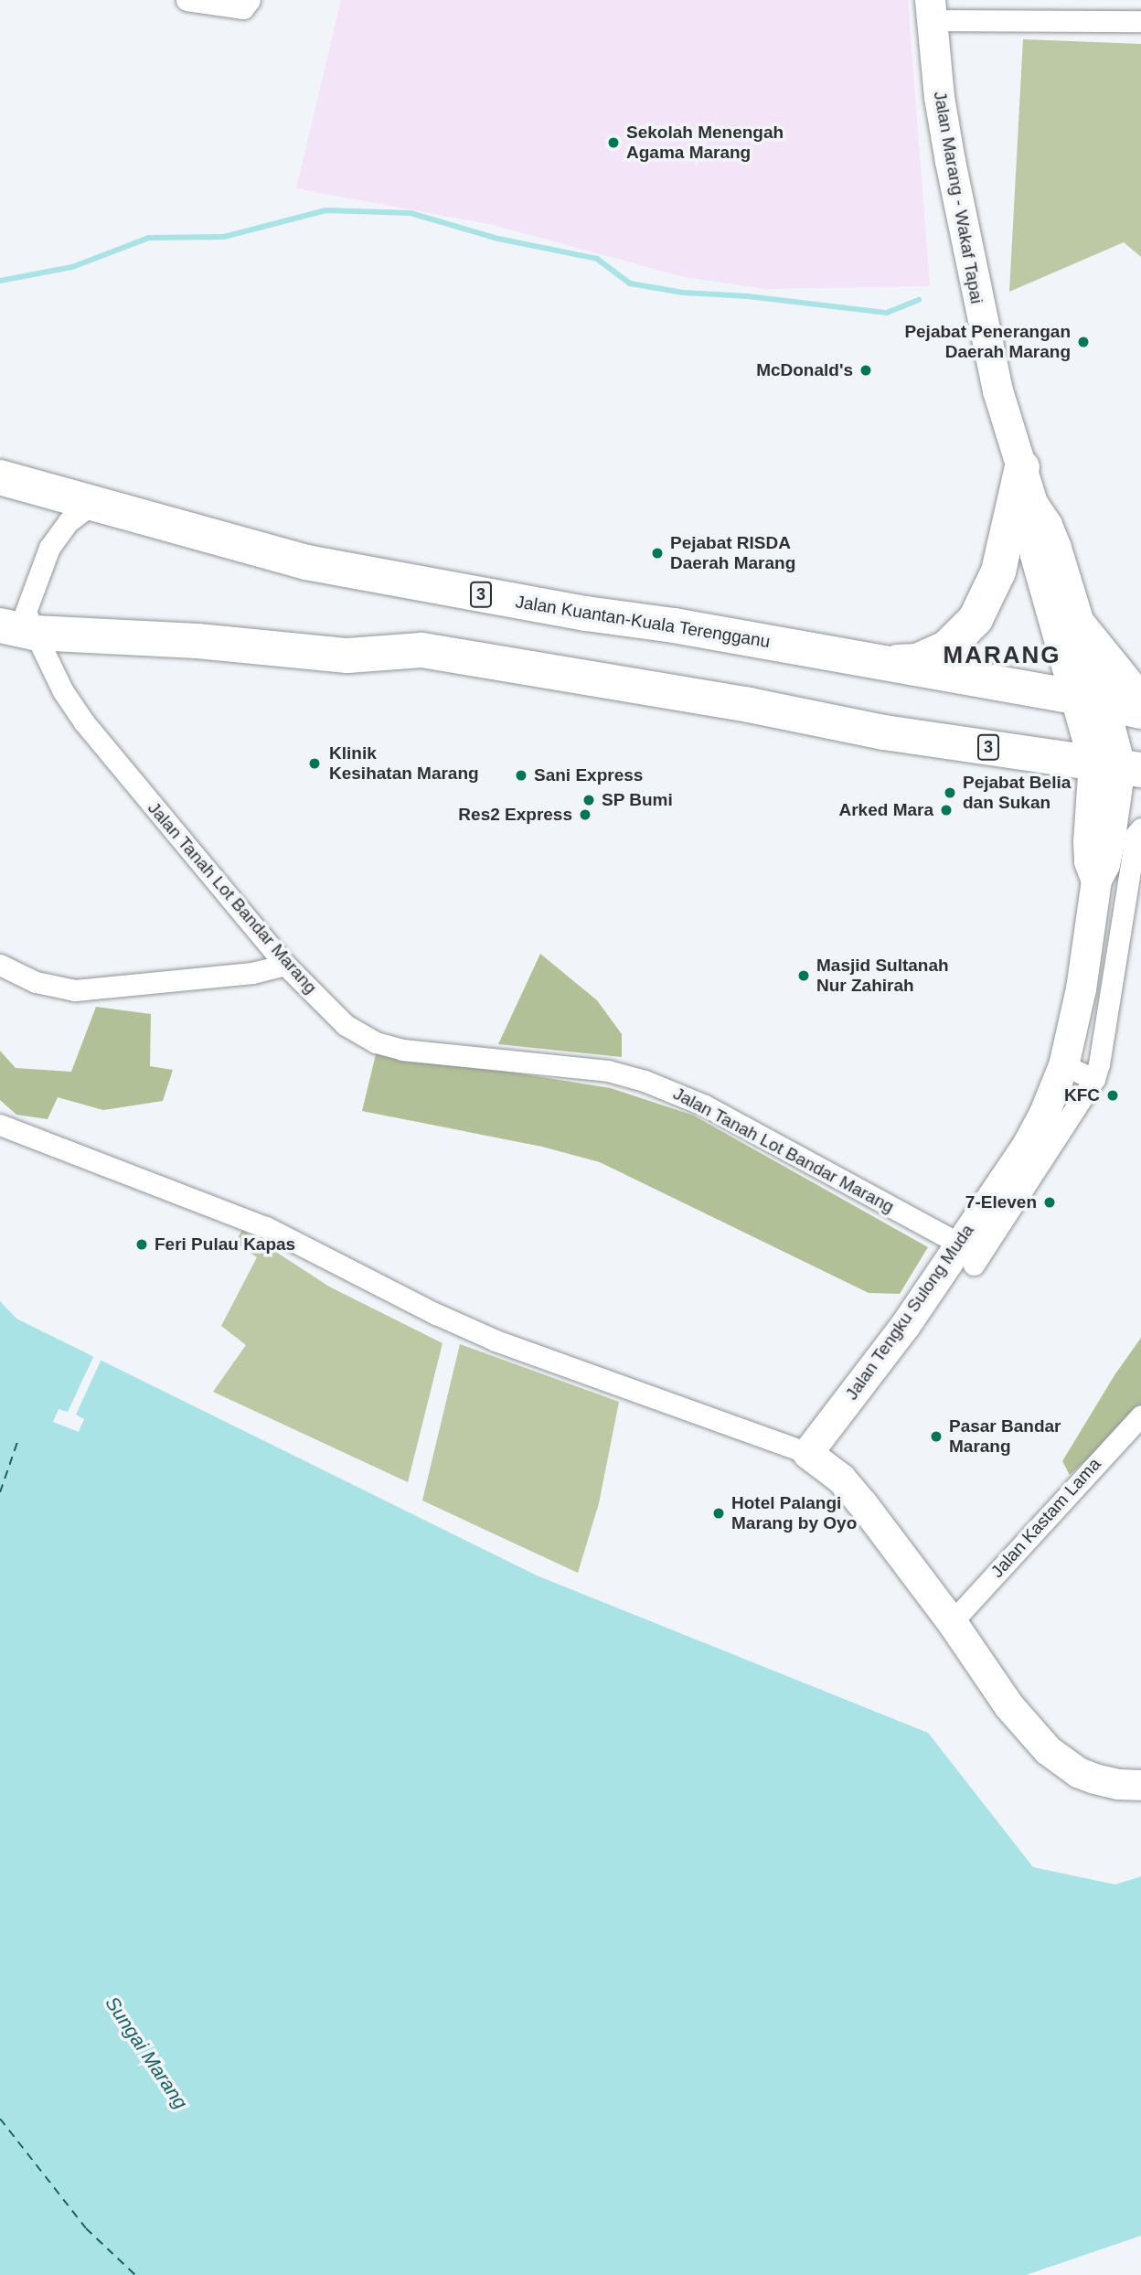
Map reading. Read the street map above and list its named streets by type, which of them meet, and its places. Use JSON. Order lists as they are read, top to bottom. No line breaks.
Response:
{"streets":{"highway":["3","Jalan Kuantan-Kuala Terengganu"],"street":["Jalan Marang - Wakaf Tapai","Jalan Tanah Lot Bandar Marang","Jalan Tengku Sulong Muda","Jalan Kastam Lama"]},"crossings":[["Jalan Marang - Wakaf Tapai","3"],["Jalan Marang - Wakaf Tapai","Jalan Kuantan-Kuala Terengganu"],["Jalan Marang - Wakaf Tapai","Jalan Tengku Sulong Muda"],["3","Jalan Tanah Lot Bandar Marang"],["3","Jalan Tengku Sulong Muda"],["Jalan Kuantan-Kuala Terengganu","Jalan Tanah Lot Bandar Marang"],["Jalan Tanah Lot Bandar Marang","Jalan Tengku Sulong Muda"]],"districts":["MARANG"],"water":["Sungai Marang"],"places":["Sekolah Menengah Agama Marang","Pejabat Penerangan Daerah Marang","McDonald's","Pejabat RISDA Daerah Marang","Klinik Kesihatan Marang","Sani Express","Pejabat Belia dan Sukan","SP Bumi","Arked Mara","Res2 Express","Masjid Sultanah Nur Zahirah","KFC","7-Eleven","Feri Pulau Kapas","Pasar Bandar Marang","Hotel Palangi Marang by Oyo"]}
